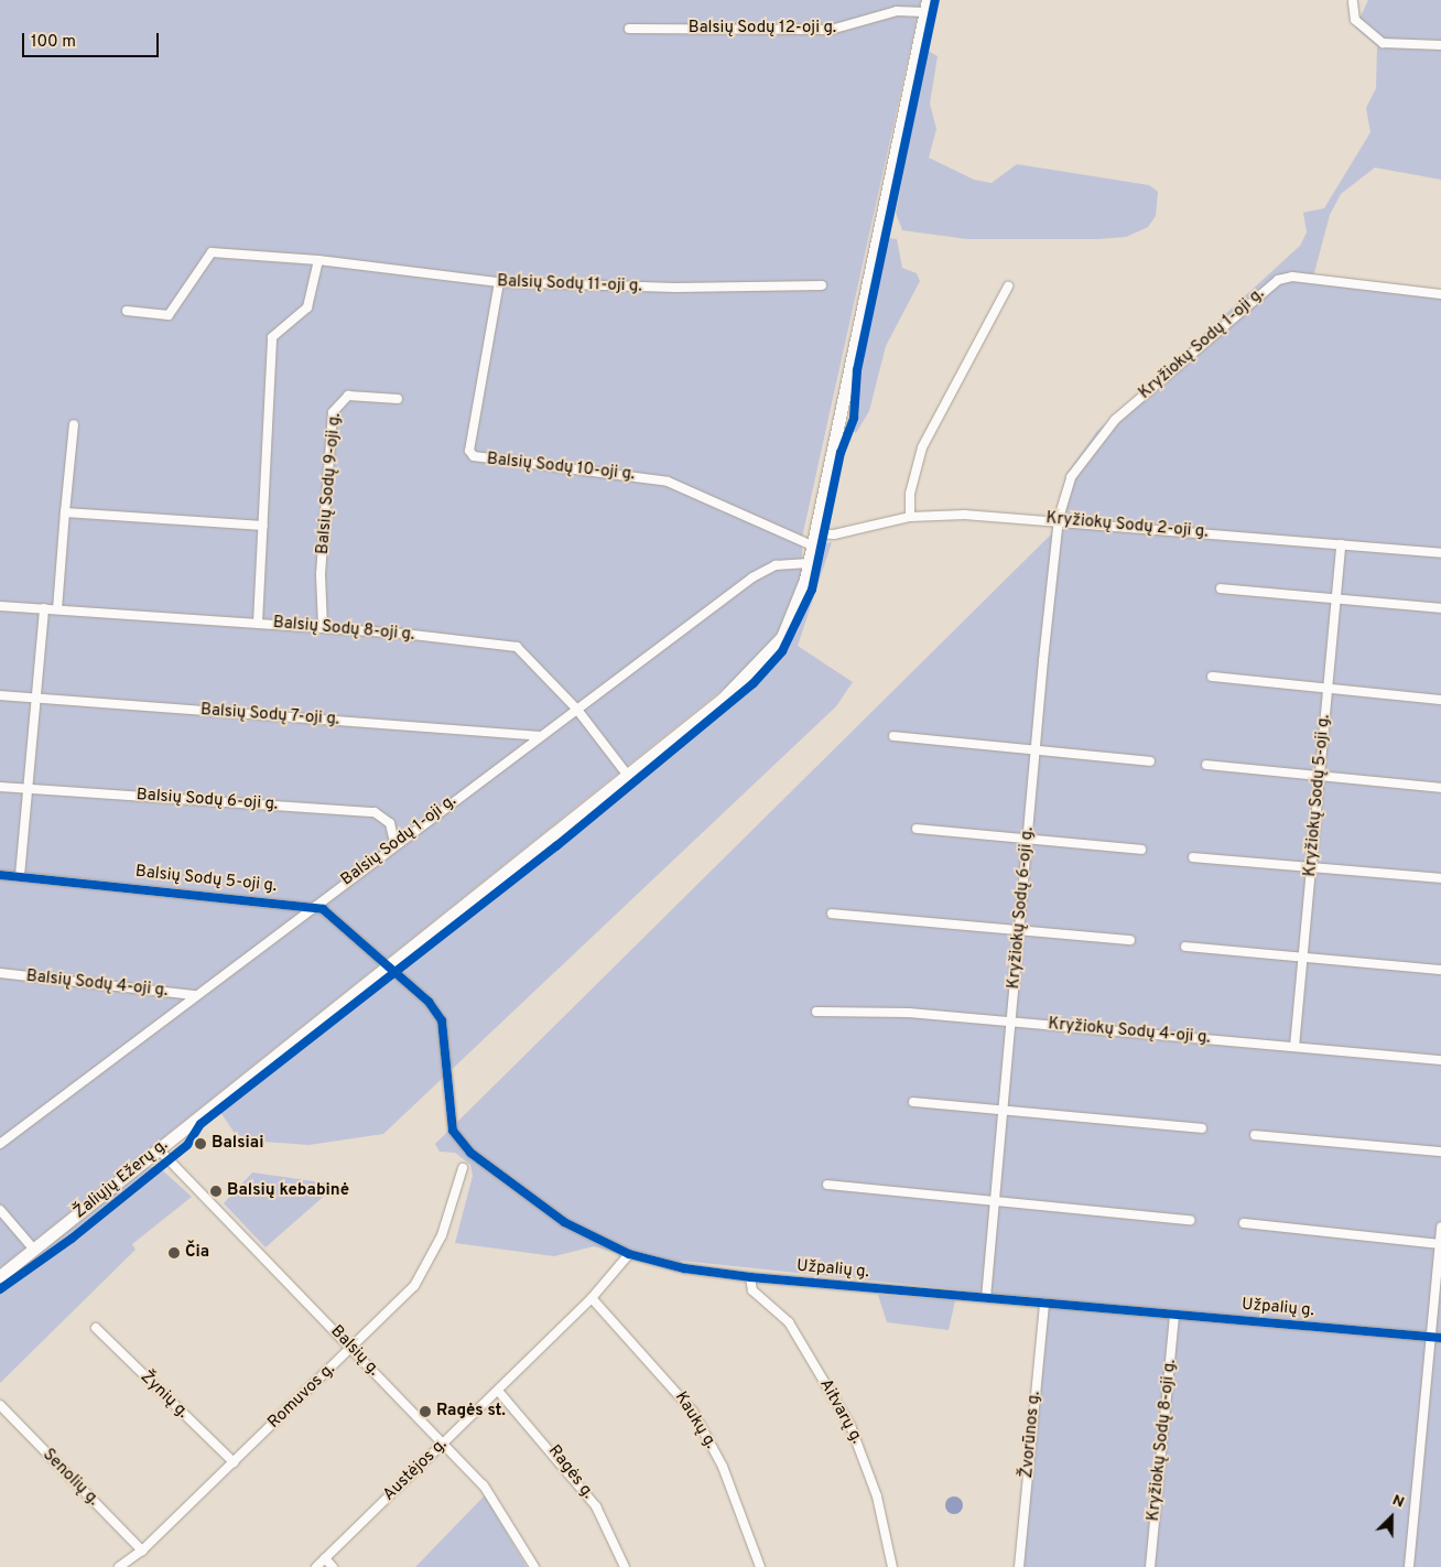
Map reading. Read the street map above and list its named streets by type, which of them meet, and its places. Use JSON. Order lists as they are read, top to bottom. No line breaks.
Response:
{"streets":{"main road":["Žaliųjų Ežerų g."],"street":["Balsių Sodų 12-oji g.","Balsių Sodų 11-oji g.","Kryžiokų Sodų 1-oji g.","Balsių Sodų 10-oji g.","Balsių Sodų 9-oji g.","Kryžiokų Sodų 2-oji g.","Balsių Sodų 8-oji g.","Balsių Sodų 7-oji g.","Kryžiokų Sodų 5-oji g.","Balsių Sodų 6-oji g.","Balsių Sodų 1-oji g.","Balsių Sodų 5-oji g.","Kryžiokų Sodų 6-oji g.","Balsių Sodų 4-oji g.","Kryžiokų Sodų 4-oji g.","Užpalių g.","Balsių g.","Žynių g.","Romuvos g.","Aitvarų g.","Kaukų g.","Žvorūnos g.","Kryžiokų Sodų 8-oji g.","Austėjos g.","Ragės g.","Senolių g."]},"crossings":[["Balsių Sodų 12-oji g.","Žaliųjų Ežerų g."],["Balsių Sodų 11-oji g.","Balsių Sodų 10-oji g."],["Kryžiokų Sodų 1-oji g.","Kryžiokų Sodų 2-oji g."],["Kryžiokų Sodų 1-oji g.","Kryžiokų Sodų 6-oji g."],["Balsių Sodų 10-oji g.","Kryžiokų Sodų 2-oji g."],["Balsių Sodų 10-oji g.","Žaliųjų Ežerų g."],["Balsių Sodų 9-oji g.","Balsių Sodų 8-oji g."],["Kryžiokų Sodų 2-oji g.","Kryžiokų Sodų 5-oji g."],["Kryžiokų Sodų 2-oji g.","Kryžiokų Sodų 6-oji g."],["Kryžiokų Sodų 2-oji g.","Žaliųjų Ežerų g."],["Balsių Sodų 8-oji g.","Balsių Sodų 1-oji g."],["Balsių Sodų 8-oji g.","Žaliųjų Ežerų g."],["Balsių Sodų 7-oji g.","Balsių Sodų 1-oji g."],["Kryžiokų Sodų 5-oji g.","Kryžiokų Sodų 4-oji g."],["Balsių Sodų 6-oji g.","Balsių Sodų 1-oji g."],["Balsių Sodų 1-oji g.","Balsių Sodų 5-oji g."],["Balsių Sodų 1-oji g.","Balsių Sodų 4-oji g."],["Balsių Sodų 1-oji g.","Žaliųjų Ežerų g."],["Kryžiokų Sodų 6-oji g.","Kryžiokų Sodų 4-oji g."],["Kryžiokų Sodų 6-oji g.","Užpalių g."],["Žaliųjų Ežerų g.","Užpalių g."],["Žaliųjų Ežerų g.","Balsių g."],["Užpalių g.","Aitvarų g."],["Užpalių g.","Žvorūnos g."],["Užpalių g.","Kryžiokų Sodų 8-oji g."],["Užpalių g.","Austėjos g."],["Balsių g.","Romuvos g."],["Balsių g.","Austėjos g."],["Žynių g.","Romuvos g."],["Romuvos g.","Senolių g."],["Kaukų g.","Austėjos g."],["Austėjos g.","Ragės g."]],"places":["Balsiai","Balsių kebabinė","Čia","Ragės st."],"scale_bar":"100 m","north":"top right"}
